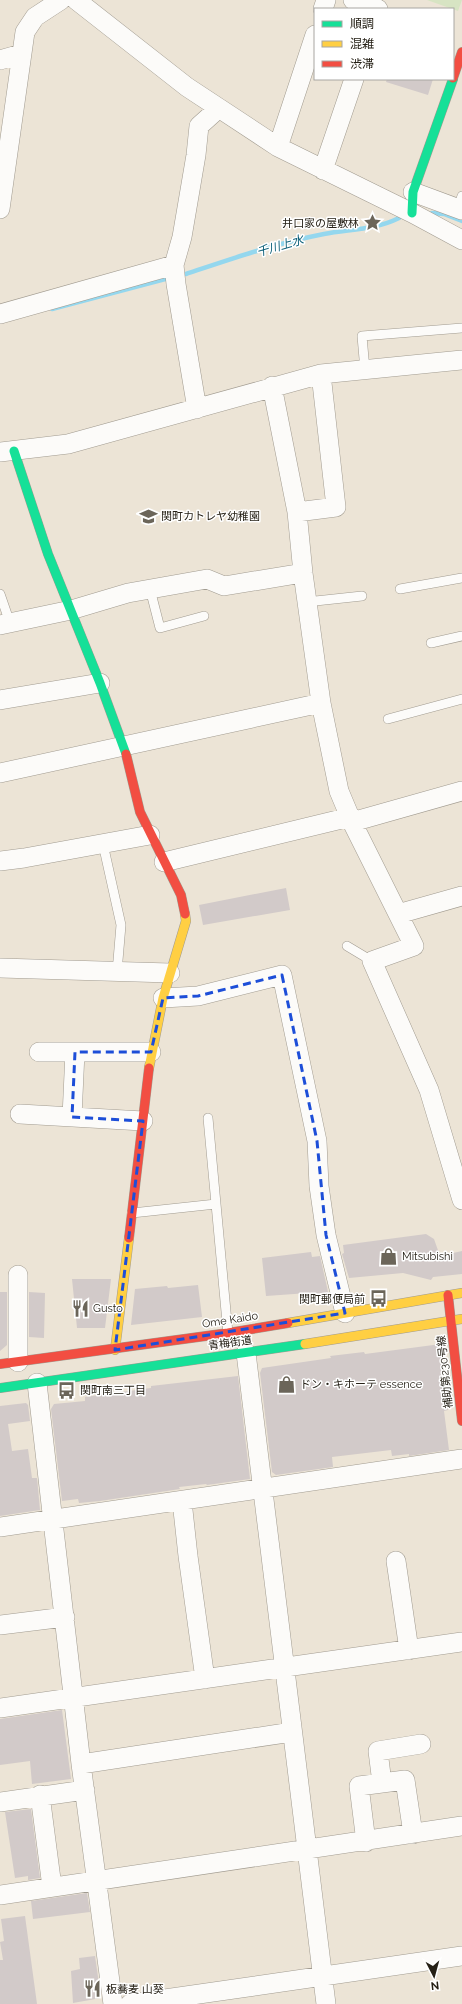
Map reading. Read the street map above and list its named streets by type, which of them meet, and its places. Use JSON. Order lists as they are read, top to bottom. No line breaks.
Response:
{"streets":{"street":["Ome Kaido","青梅街道","補助第230号線"]},"crossings":[["Ome Kaido","補助第230号線"],["青梅街道","補助第230号線"]],"water":["千川上水"],"places":{"place":["井口家の屋敷林"],"school or university":["関町カトレヤ幼稚園"],"shop":["Mitsubishi","ドン・キホーテ essence"],"bus stop":["関町郵便局前","関町南三丁目"],"restaurant":["Gusto","板蕎麦 山葵"]},"legend":["順調","混雑","渋滞"],"north":"bottom"}
